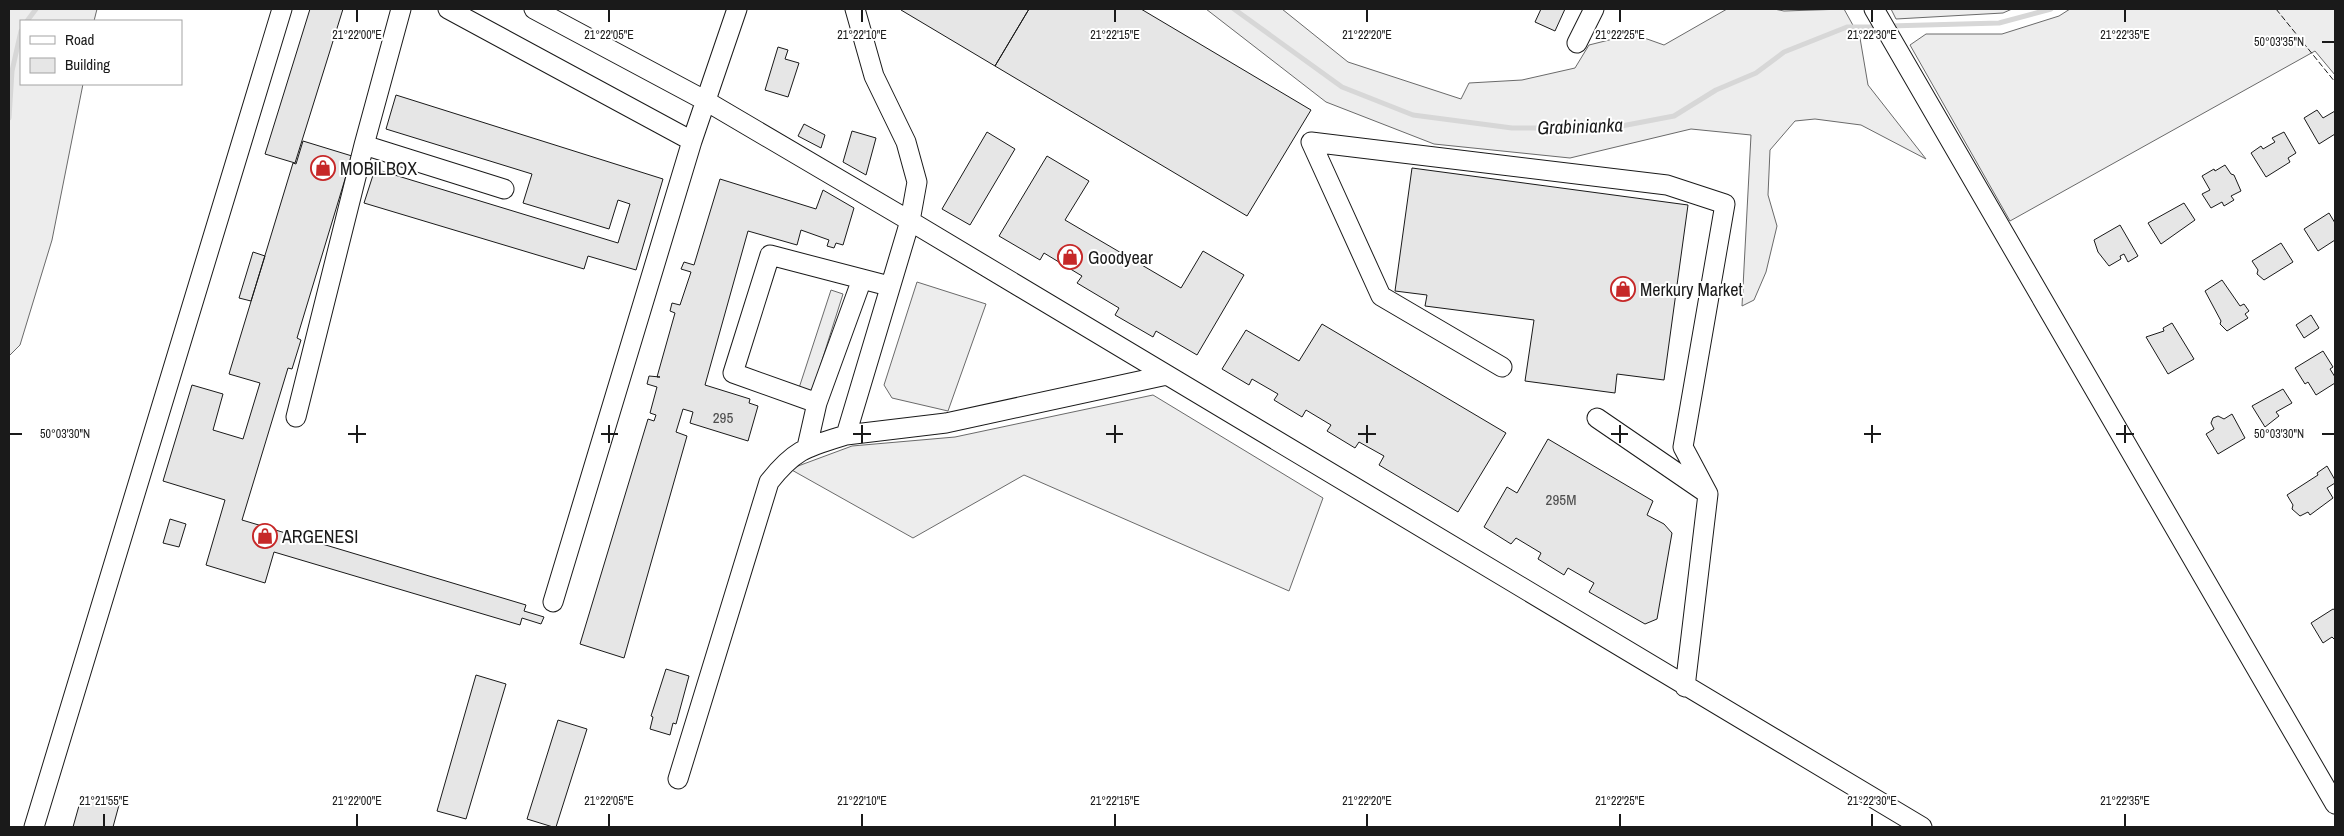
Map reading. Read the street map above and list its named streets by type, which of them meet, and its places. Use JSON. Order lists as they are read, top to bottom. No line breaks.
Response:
{"water":["Grabinianka"],"places":{"shop":["MOBILBOX","Goodyear","Merkury Market","ARGENESI"]},"house_numbers":["295","295M"],"legend":["Road","Building"],"coordinates":["21°22'00\"E","21°22'05\"E","21°22'10\"E","21°22'15\"E","21°22'20\"E","21°22'25\"E","21°22'30\"E","21°22'35\"E","50°03'35\"N","50°03'30\"N","21°21'55\"E"]}
